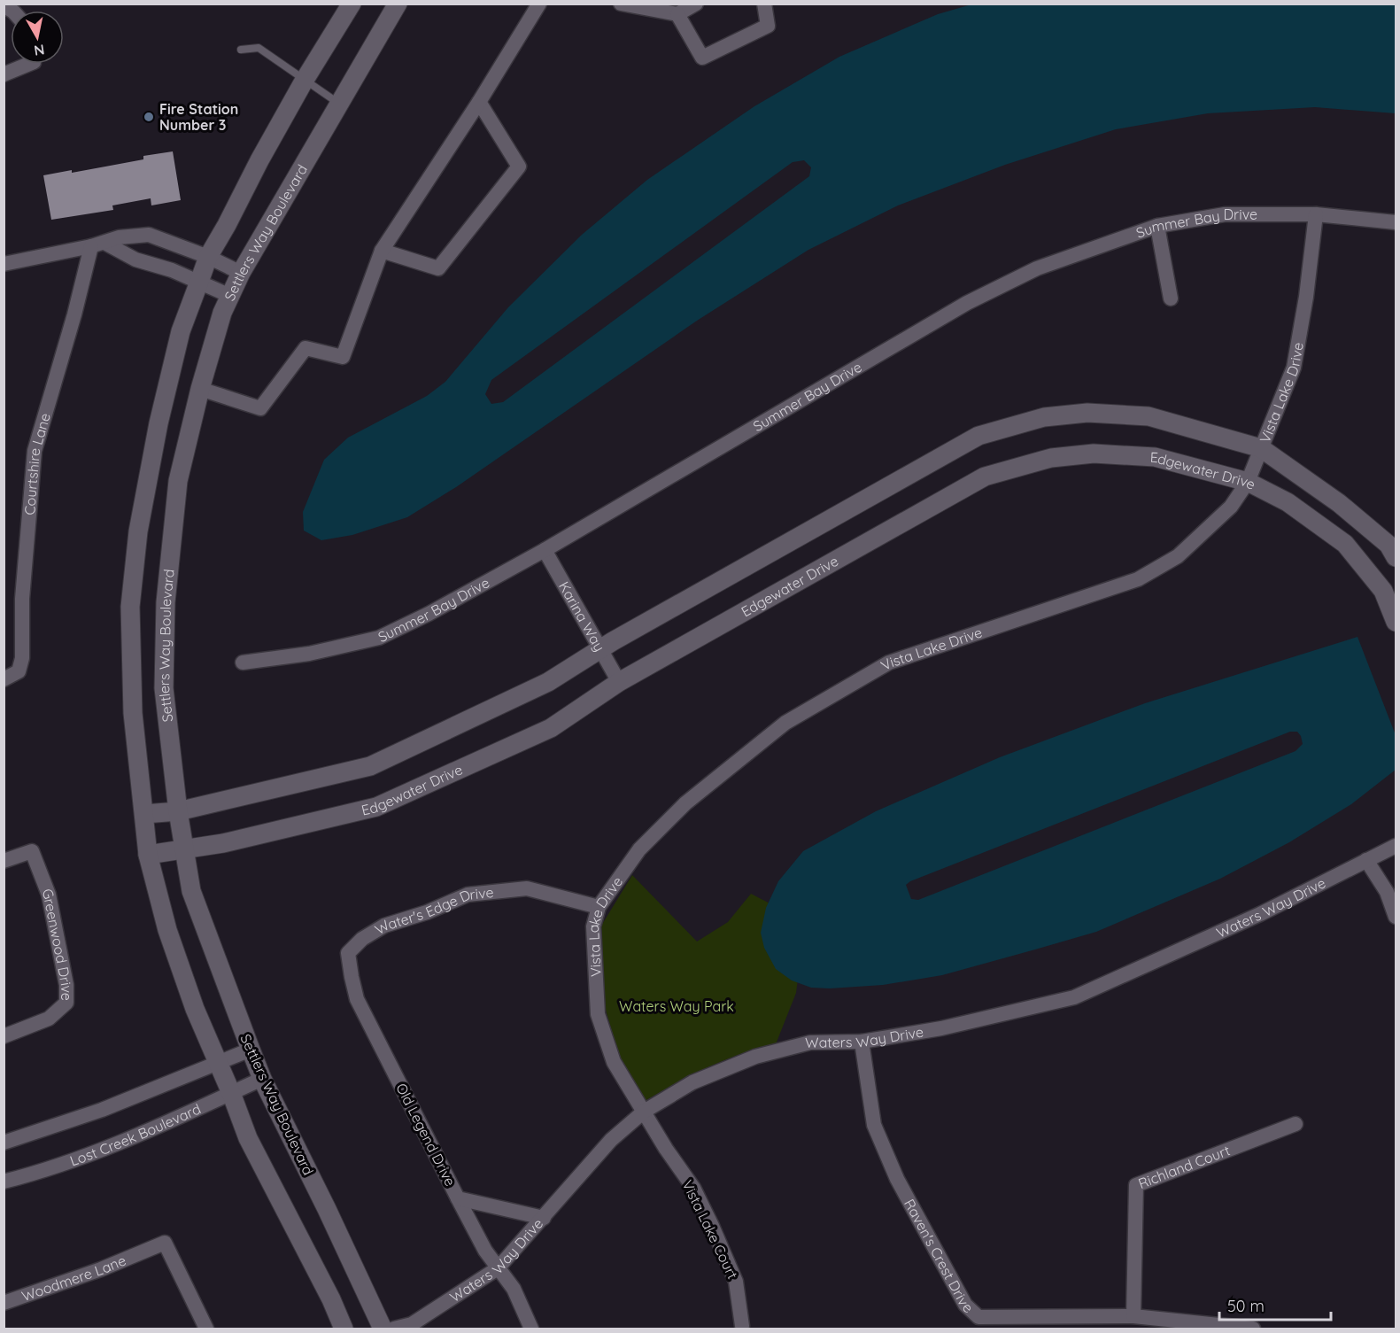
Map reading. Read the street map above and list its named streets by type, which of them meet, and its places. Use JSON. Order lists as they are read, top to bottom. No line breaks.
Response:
{"streets":{"street":["Summer Bay Drive","Settlers Way Boulevard","Vista Lake Drive","Courtshire Lane","Edgewater Drive","Karina Way","Waters Way Drive","Water's Edge Drive","Greenwood Drive","Lost Creek Boulevard","Old Legend Drive","Richland Court","Vista Lake Court","Raven's Crest Drive","Woodmere Lane"]},"crossings":[["Summer Bay Drive","Vista Lake Drive"],["Summer Bay Drive","Karina Way"],["Settlers Way Boulevard","Edgewater Drive"],["Settlers Way Boulevard","Lost Creek Boulevard"],["Vista Lake Drive","Edgewater Drive"],["Vista Lake Drive","Waters Way Drive"],["Vista Lake Drive","Water's Edge Drive"],["Vista Lake Drive","Vista Lake Court"],["Edgewater Drive","Karina Way"],["Waters Way Drive","Old Legend Drive"],["Waters Way Drive","Vista Lake Court"],["Waters Way Drive","Raven's Crest Drive"],["Water's Edge Drive","Old Legend Drive"],["Richland Court","Raven's Crest Drive"]],"parks":["Waters Way Park"],"places":["Fire Station Number 3"],"scale_bar":"50 m","north":"bottom"}
